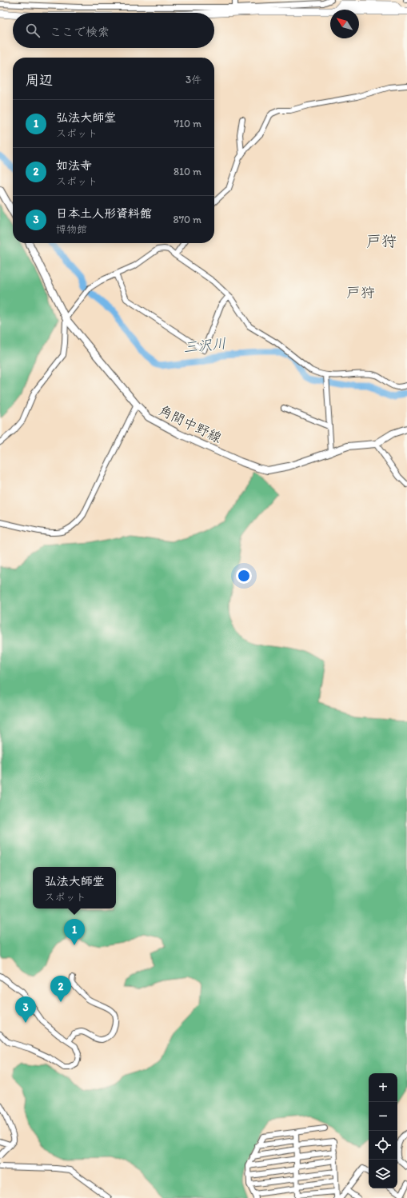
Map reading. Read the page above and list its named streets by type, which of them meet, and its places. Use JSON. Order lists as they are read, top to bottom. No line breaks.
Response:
{"streets":{"main road":["角間中野線"]},"districts":["戸狩","戸狩"],"water":["三沢川"],"north":"top left","page":{"search":"ここで検索","heading":["周辺","3件"],"list":[{"mark":"1","name":"弘法大師堂","note":"スポット","value":"710 m"},{"mark":"2","name":"如法寺","note":"スポット","value":"810 m"},{"mark":"3","name":"日本土人形資料館","note":"博物館","value":"870 m"}],"popup":["弘法大師堂","スポット"],"pins":["1","2","3"],"map_buttons":["+","−"]}}
